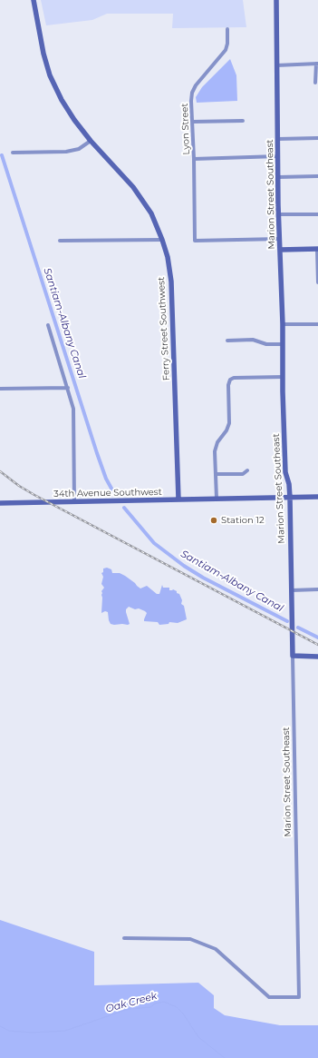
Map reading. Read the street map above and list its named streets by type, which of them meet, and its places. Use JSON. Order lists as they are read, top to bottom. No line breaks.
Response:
{"streets":{"street":["Lyon Street","Marion Street Southeast","Ferry Street Southwest","34th Avenue Southwest"]},"crossings":[["Lyon Street","Marion Street Southeast"],["Marion Street Southeast","34th Avenue Southwest"],["Ferry Street Southwest","34th Avenue Southwest"]],"water":["Santiam-Albany Canal","Oak Creek"],"places":["Station 12"]}
